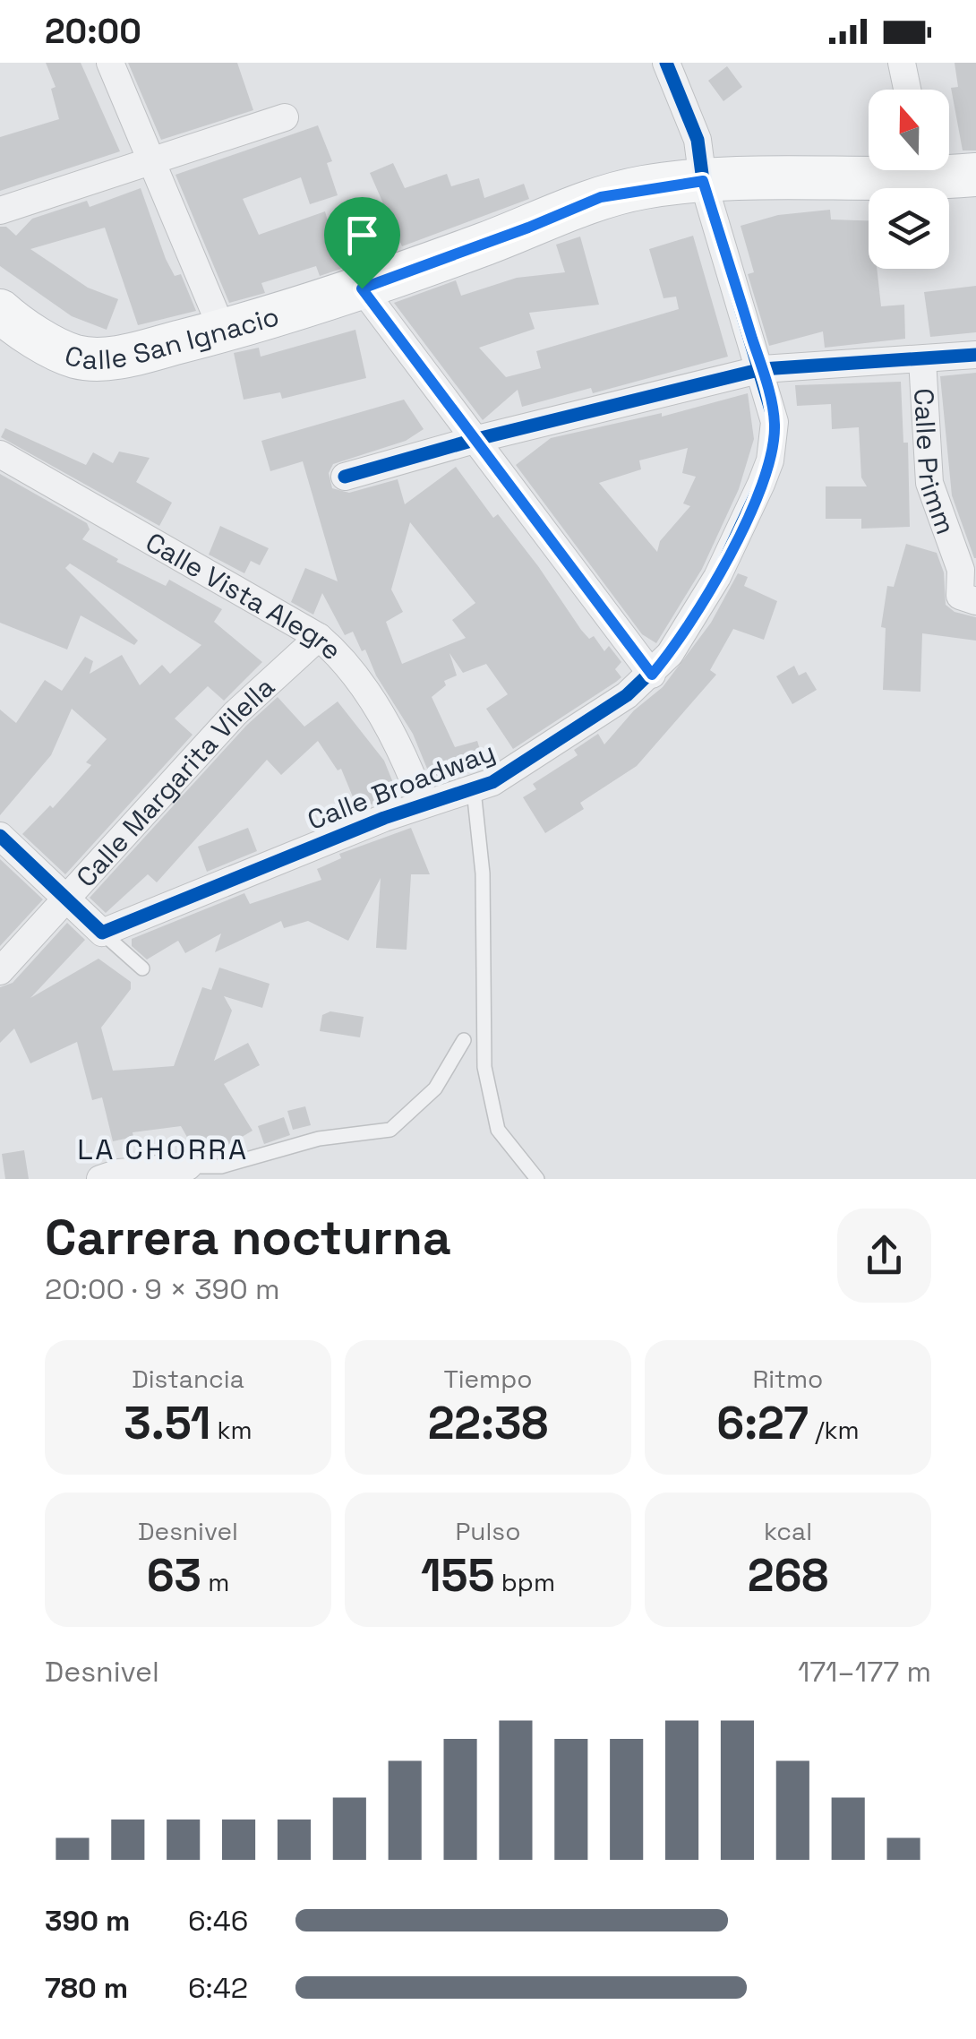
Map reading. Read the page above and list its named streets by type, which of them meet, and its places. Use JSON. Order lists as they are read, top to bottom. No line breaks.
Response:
{"streets":{"main road":["Calle San Ignacio"],"street":["Calle Primm","Calle Vista Alegre","Calle Margarita Vilella","Calle Broadway"]},"crossings":[["Calle San Ignacio","Calle Broadway"],["Calle Vista Alegre","Calle Margarita Vilella"],["Calle Vista Alegre","Calle Broadway"]],"districts":["LA CHORRA"],"north":"top","page":{"status":"20:00","heading":["Carrera nocturna","20:00 · 9 × 390 m"],"stats":[["Distancia","3.51 km"],["Tiempo","22:38"],["Ritmo","6:27 /km"],["Desnivel","63 m"],["Pulso","155 bpm"],["kcal","268"]],"chart":["Desnivel","171–177 m"],"list":[{"name":"390 m","note":"6:46"},{"name":"780 m","note":"6:42"}]}}
